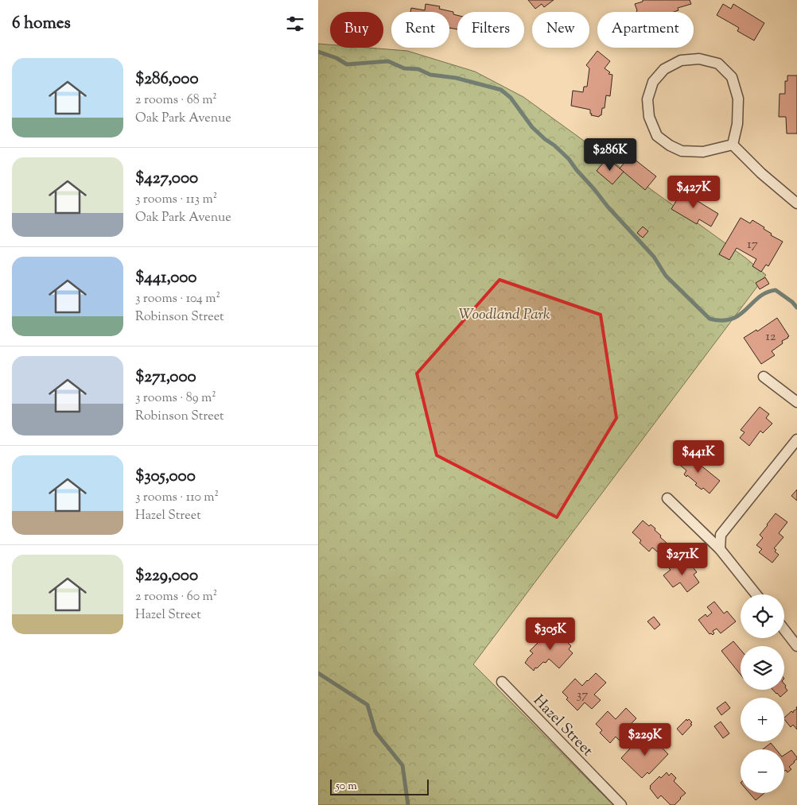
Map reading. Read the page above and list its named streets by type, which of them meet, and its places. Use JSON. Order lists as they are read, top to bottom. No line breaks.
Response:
{"streets":{"street":["Hazel Street"]},"parks":["Woodland Park"],"house_numbers":["17","12","37"],"scale_bar":"50 m","page":{"heading":"6 homes","chip":["Buy","Rent","Filters","New","Apartment"],"list":[{"name":"$286,000","note":"2 rooms · 68 m² · Oak Park Avenue"},{"name":"$427,000","note":"3 rooms · 113 m² · Oak Park Avenue"},{"name":"$441,000","note":"3 rooms · 104 m² · Robinson Street"},{"name":"$271,000","note":"3 rooms · 89 m² · Robinson Street"},{"name":"$305,000","note":"3 rooms · 110 m² · Hazel Street"},{"name":"$229,000","note":"2 rooms · 60 m² · Hazel Street"}],"price":["$286K","$427K","$441K","$271K","$305K","$229K"],"map_buttons":["+","−"],"scale":"50 m"}}
